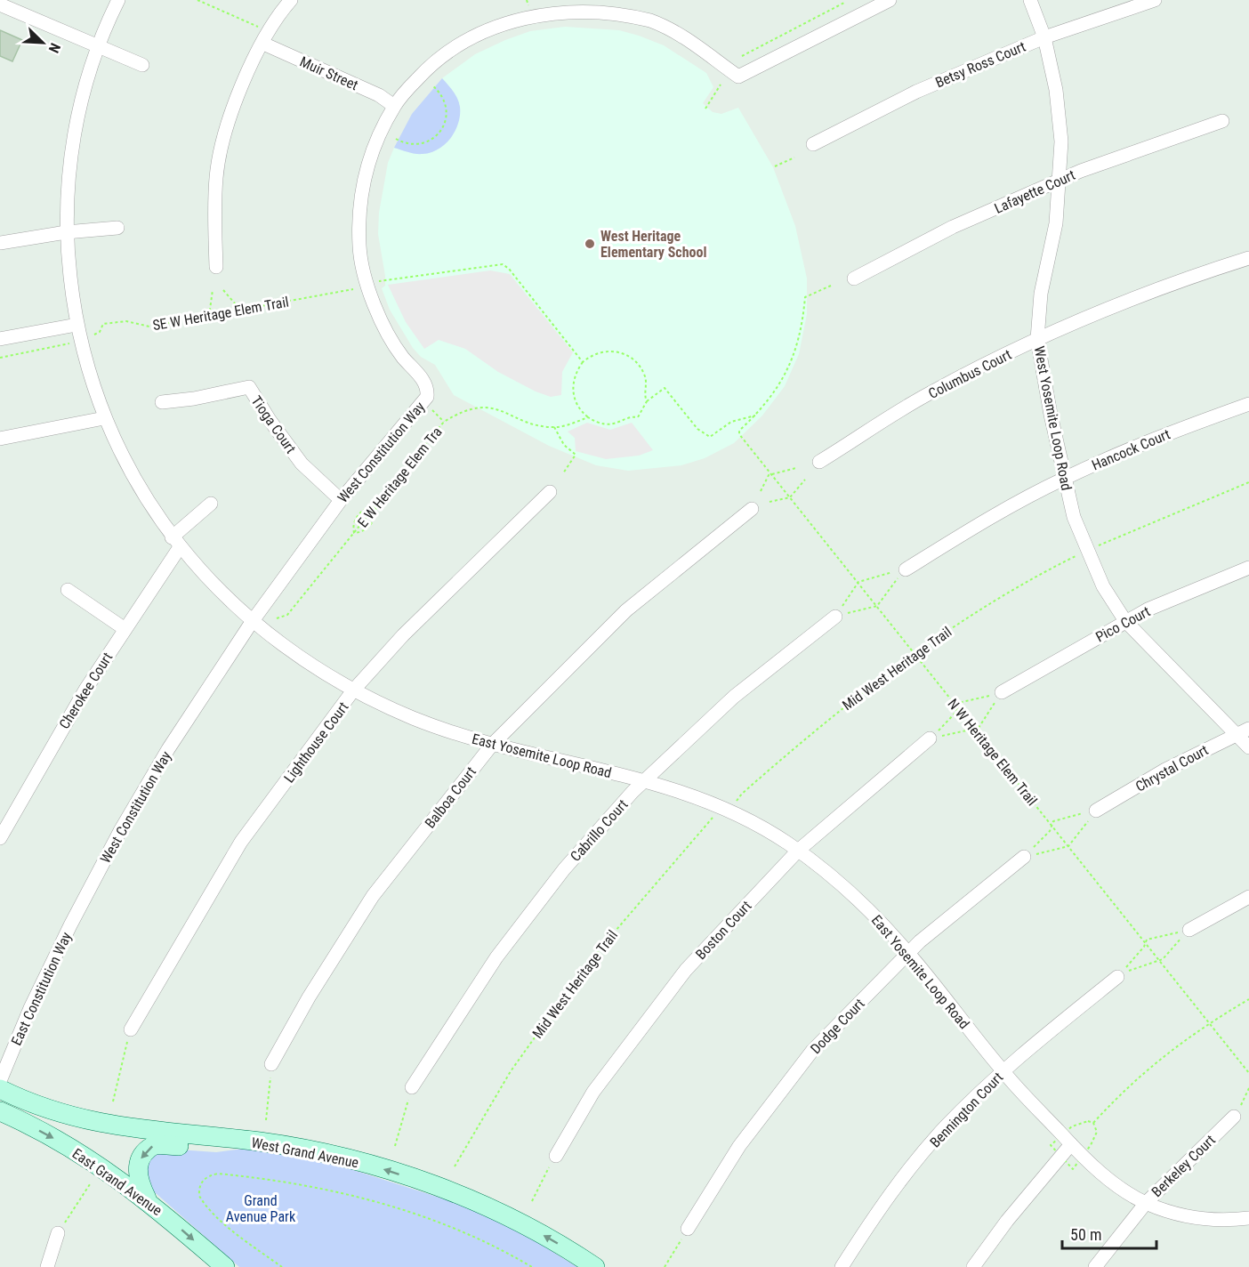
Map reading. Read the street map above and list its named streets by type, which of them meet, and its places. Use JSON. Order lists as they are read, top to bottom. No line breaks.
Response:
{"streets":{"street":["Betsy Ross Court","Muir Street","Lafayette Court","Columbus Court","West Yosemite Loop Road","Tioga Court","Hancock Court","West Constitution Way","Pico Court","Cherokee Court","Lighthouse Court","East Yosemite Loop Road","Chrystal Court","Balboa Court","Cabrillo Court","Boston Court","East Constitution Way","Dodge Court","Bennington Court","West Grand Avenue","Berkeley Court","East Grand Avenue"],"path":["SE W Heritage Elem Trail","E W Heritage Elem Tra","Mid West Heritage Trail","N W Heritage Elem Trail"]},"crossings":[["Betsy Ross Court","West Yosemite Loop Road"],["Muir Street","West Constitution Way"],["Lafayette Court","West Yosemite Loop Road"],["Columbus Court","West Yosemite Loop Road"],["West Yosemite Loop Road","Hancock Court"],["West Yosemite Loop Road","Pico Court"],["West Yosemite Loop Road","Chrystal Court"],["Tioga Court","West Constitution Way"],["West Constitution Way","East Yosemite Loop Road"],["West Constitution Way","East Constitution Way"],["Mid West Heritage Trail","N W Heritage Elem Trail"],["Cherokee Court","East Yosemite Loop Road"],["Lighthouse Court","East Yosemite Loop Road"],["East Yosemite Loop Road","Balboa Court"],["East Yosemite Loop Road","Cabrillo Court"],["East Yosemite Loop Road","Boston Court"],["East Yosemite Loop Road","Dodge Court"],["East Yosemite Loop Road","Bennington Court"],["East Yosemite Loop Road","Berkeley Court"]],"one_way":["West Grand Avenue","East Grand Avenue"],"parks":["Grand Avenue Park"],"places":["West Heritage Elementary School"],"scale_bar":"50 m","north":"bottom right"}
